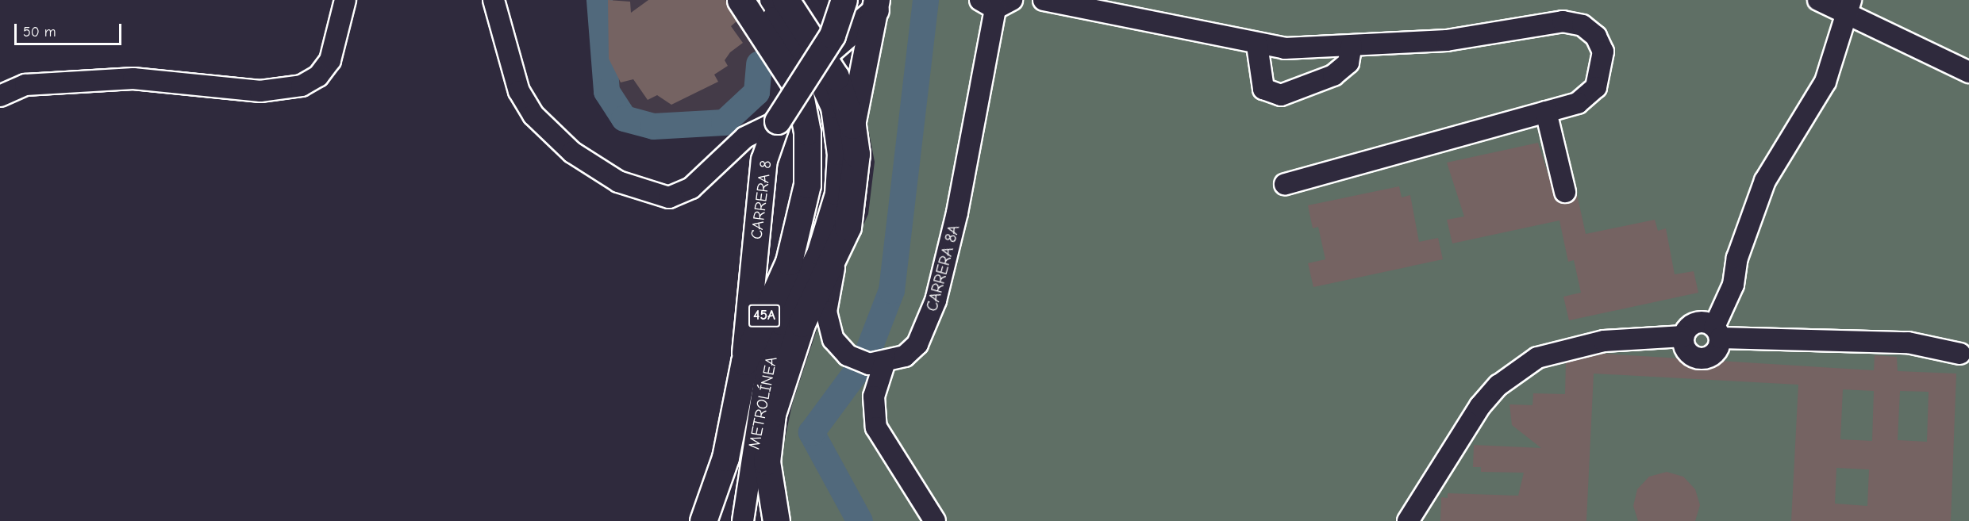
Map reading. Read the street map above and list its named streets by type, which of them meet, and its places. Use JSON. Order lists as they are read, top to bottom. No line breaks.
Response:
{"streets":{"highway":["45A"],"main road":["CARRERA 8"],"street":["CARRERA 8A","METROLÍNEA"]},"crossings":[["CARRERA 8","45A"],["45A","METROLÍNEA"]],"scale_bar":"50 m"}
